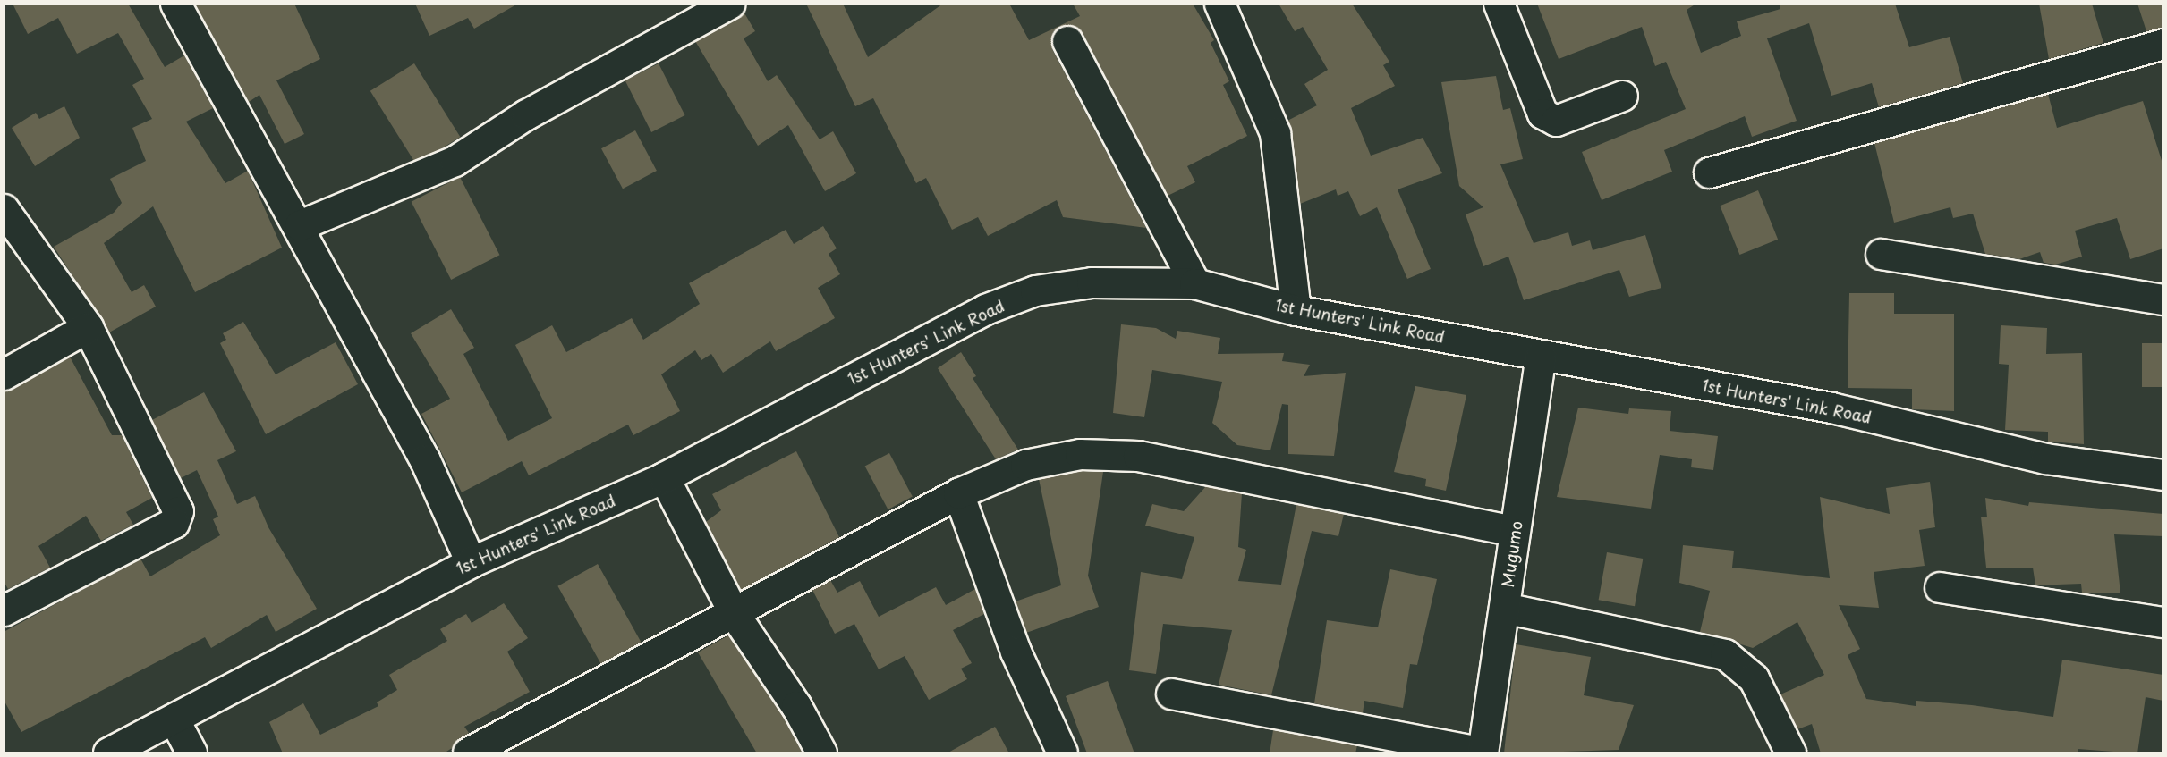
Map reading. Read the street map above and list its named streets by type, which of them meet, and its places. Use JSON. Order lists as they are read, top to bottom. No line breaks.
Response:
{"streets":{"street":["1st Hunters' Link Road","Mugumo"]},"crossings":[["1st Hunters' Link Road","Mugumo"]]}
